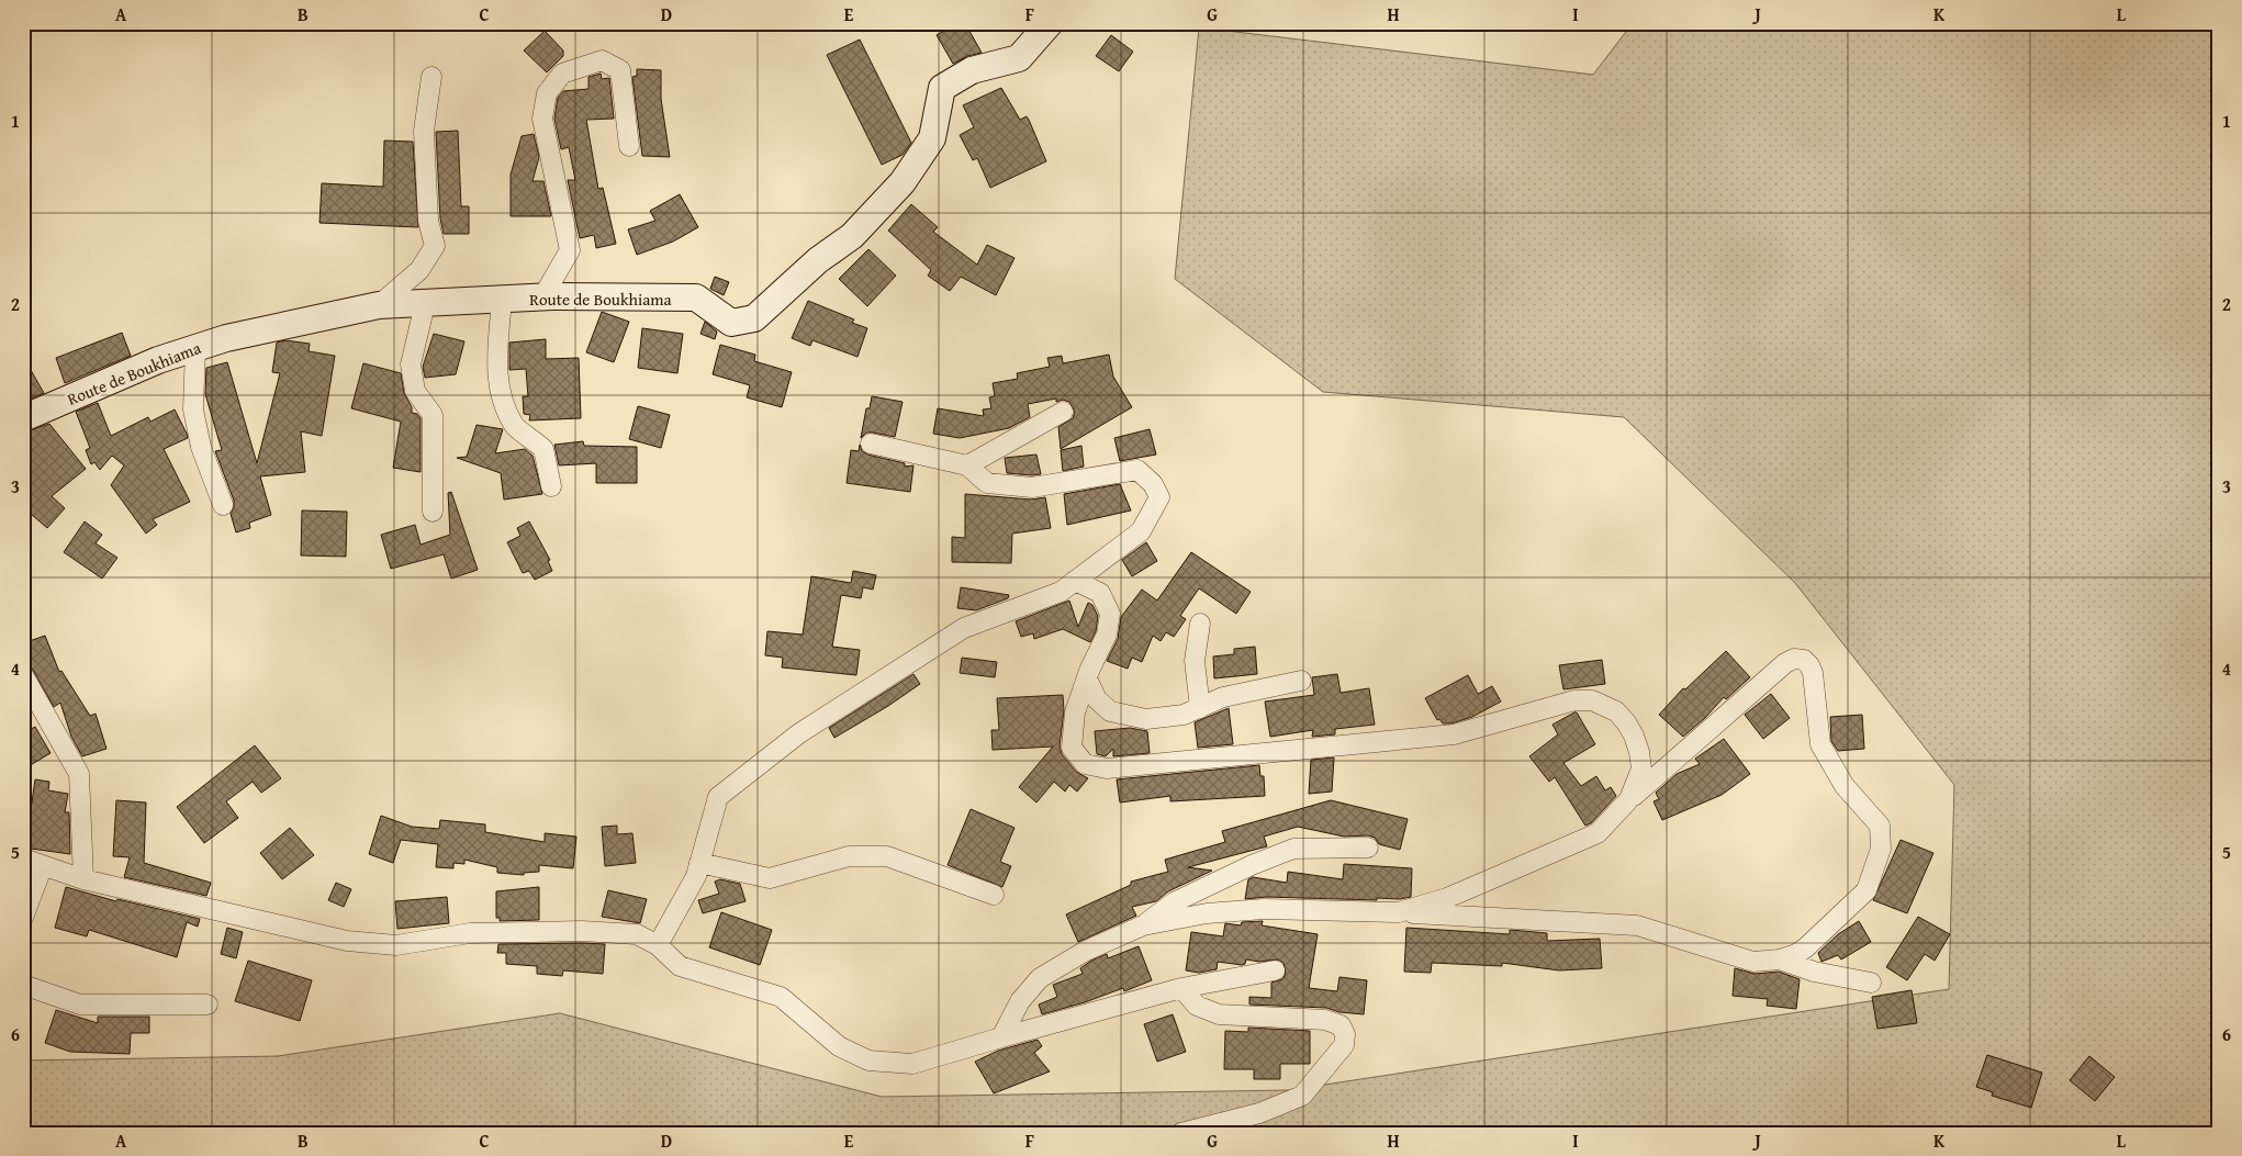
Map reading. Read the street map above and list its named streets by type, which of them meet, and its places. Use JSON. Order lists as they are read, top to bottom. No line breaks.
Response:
{"streets":{"street":["Route de Boukhiama"]},"grid":{"columns":["A","B","C","D","E","F","G","H","I","J","K","L"],"rows":["1","2","3","4","5","6"]}}
